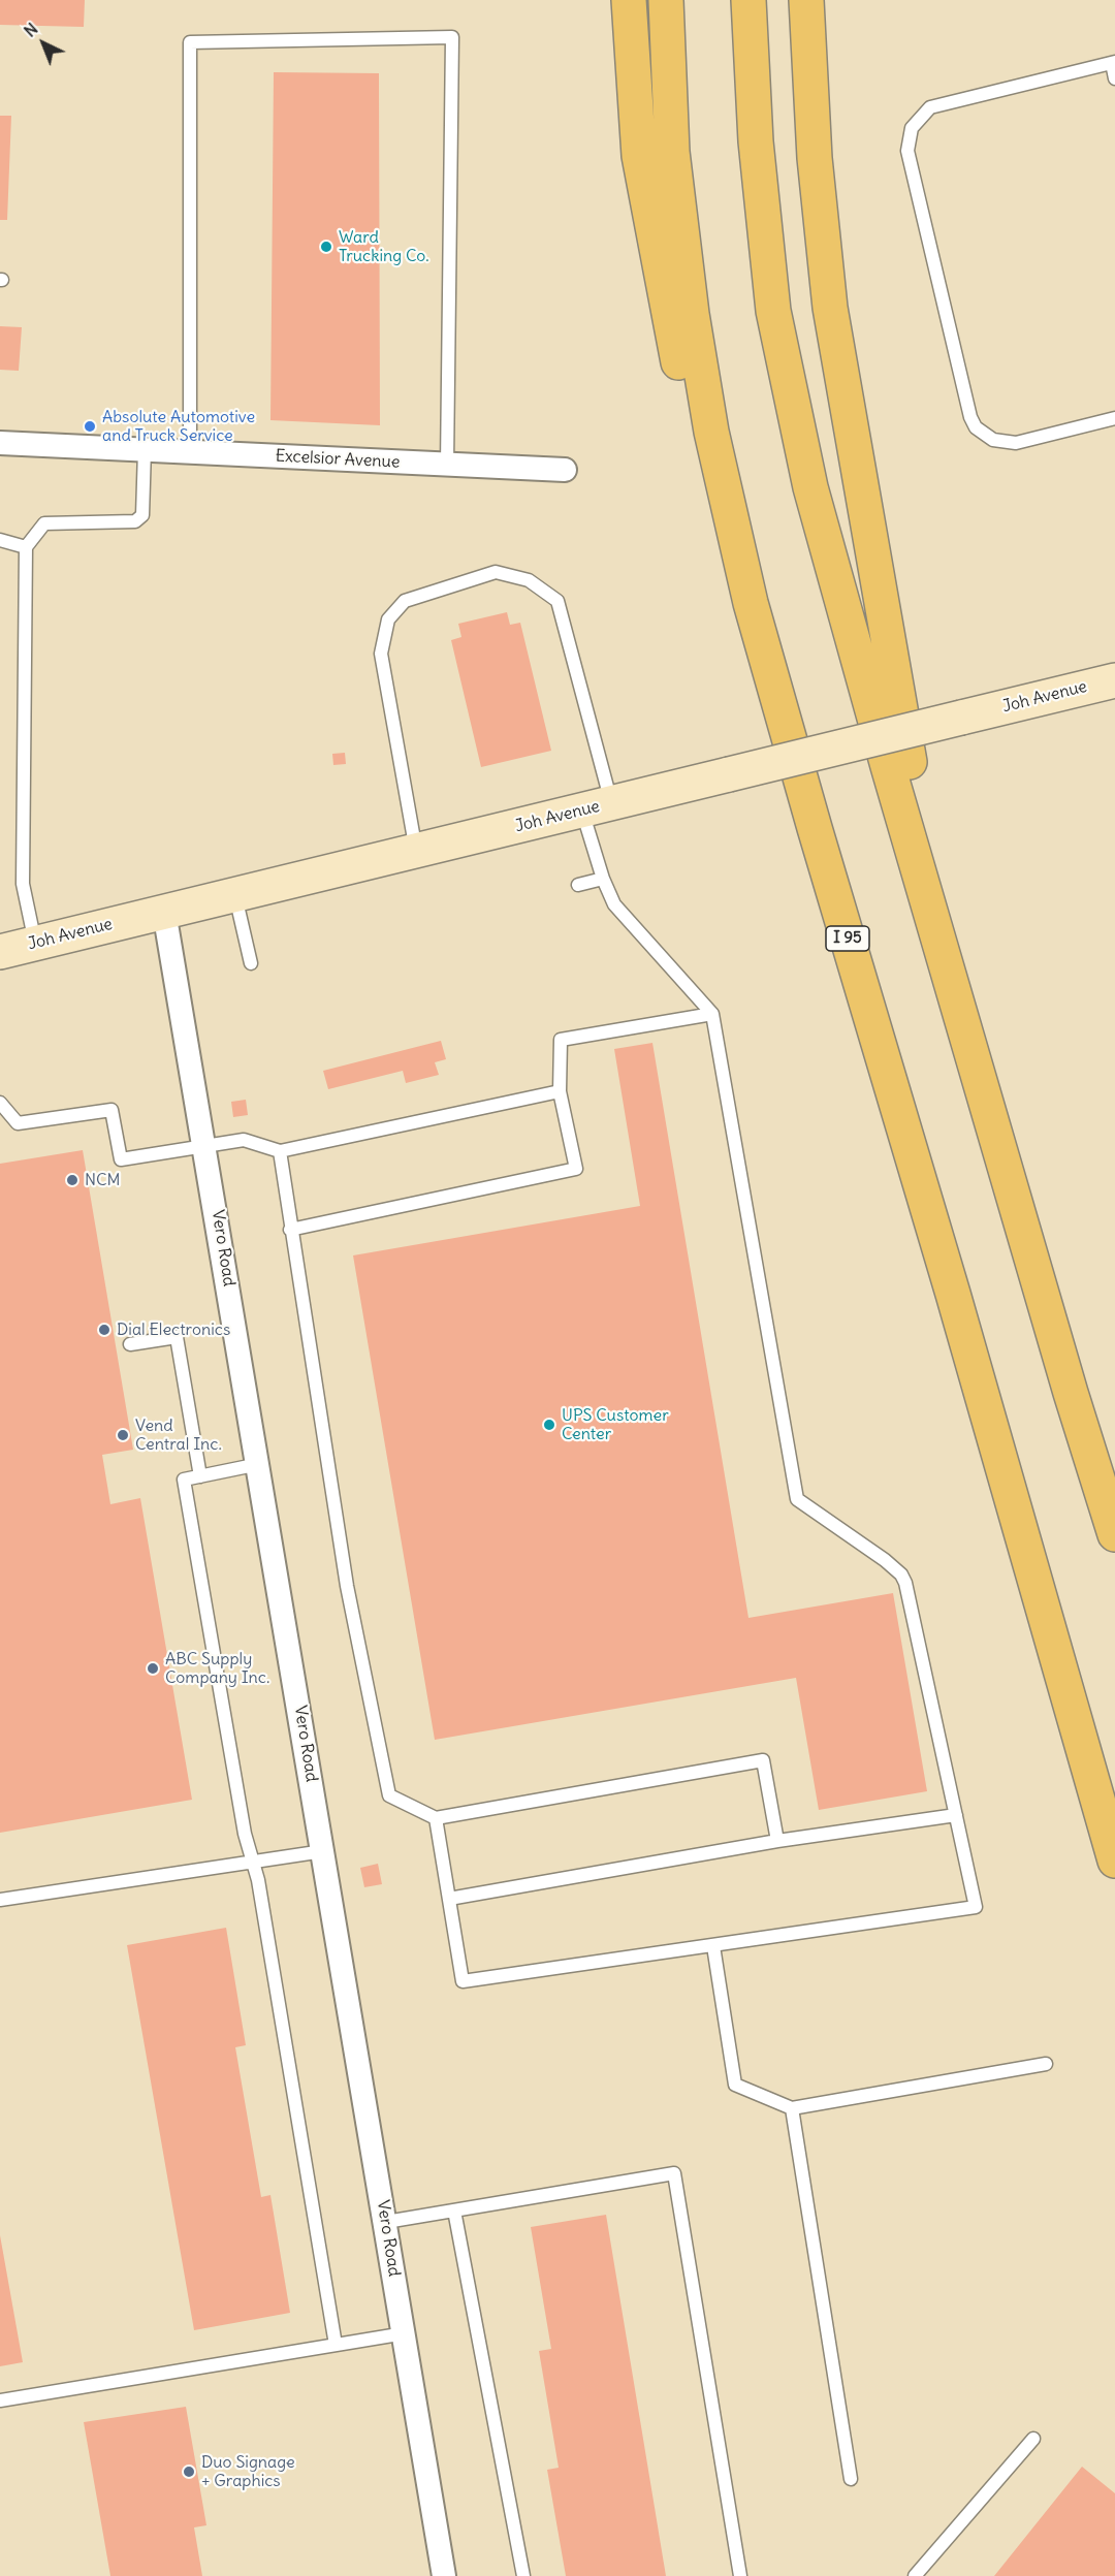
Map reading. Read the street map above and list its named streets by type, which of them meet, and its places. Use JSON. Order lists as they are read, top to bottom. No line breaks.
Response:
{"streets":{"highway":["I 95"],"street":["Excelsior Avenue","Joh Avenue","Vero Road"]},"crossings":[["Joh Avenue","Vero Road"]],"places":["Ward Trucking Co.","Absolute Automotive and Truck Service","NCM","Dial Electronics","UPS Customer Center","Vend Central Inc.","ABC Supply Company Inc.","Duo Signage + Graphics"],"north":"top left"}
